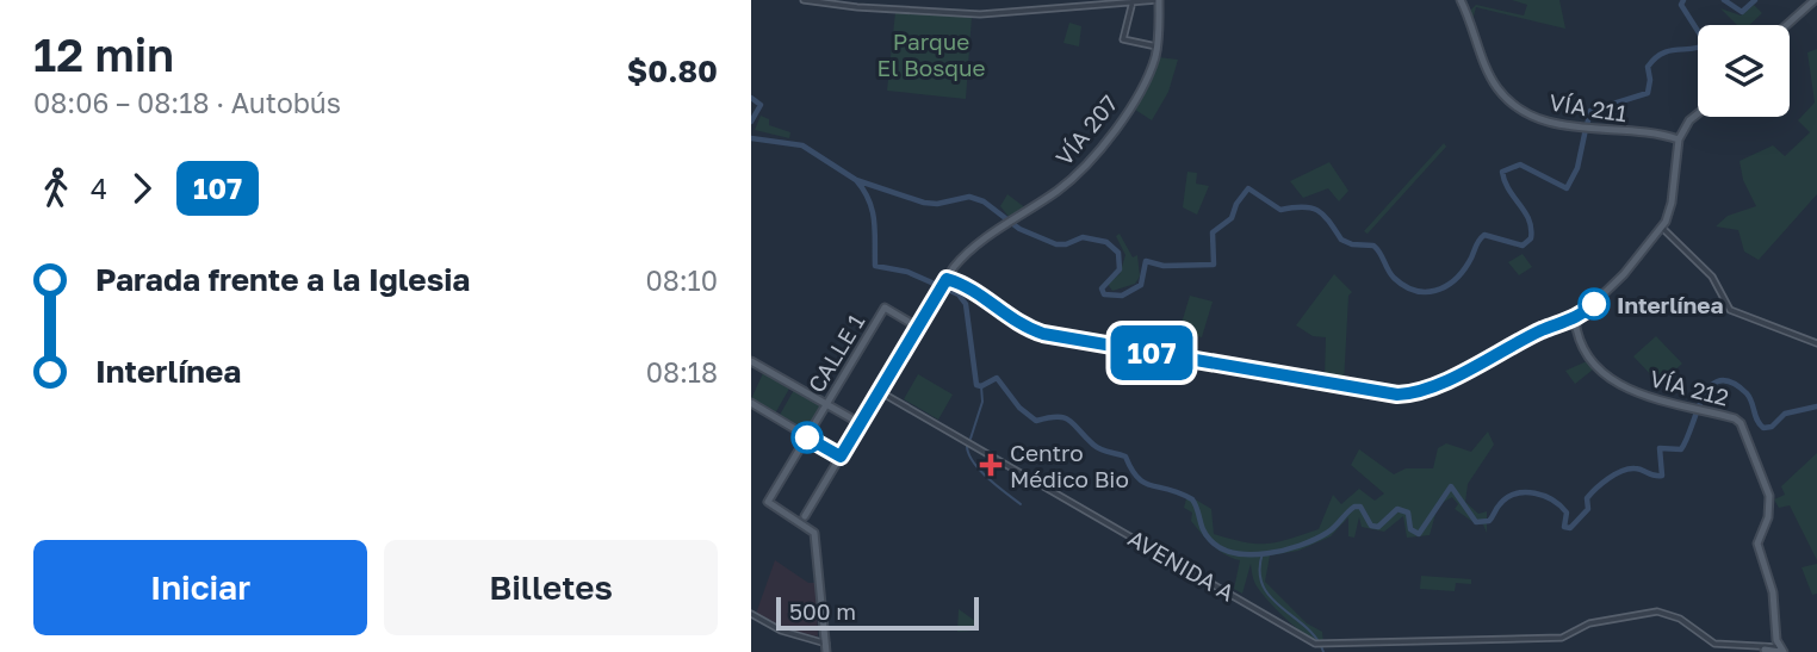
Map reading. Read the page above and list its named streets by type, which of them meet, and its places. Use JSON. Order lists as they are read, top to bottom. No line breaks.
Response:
{"streets":{"main road":["VÍA 211","VÍA 207","CALLE 1","VÍA 212"],"street":["AVENIDA A"]},"crossings":[["VÍA 207","CALLE 1"],["VÍA 207","AVENIDA A"],["VÍA 212","AVENIDA A"]],"parks":["Parque El Bosque"],"places":{"other":["Interlínea"],"health":["Centro Médico Bio"]},"lines":["bus line 107"],"scale_bar":"500 m","page":{"heading":["12 min","08:06 – 08:18 · Autobús","$0.80"],"on_map":"107","legs":["4","107"],"list":[{"name":"Parada frente a la Iglesia","value":"08:10"},{"name":"Interlínea","value":"08:18"}],"buttons":["Iniciar","Billetes"],"scale":"500 m"}}
